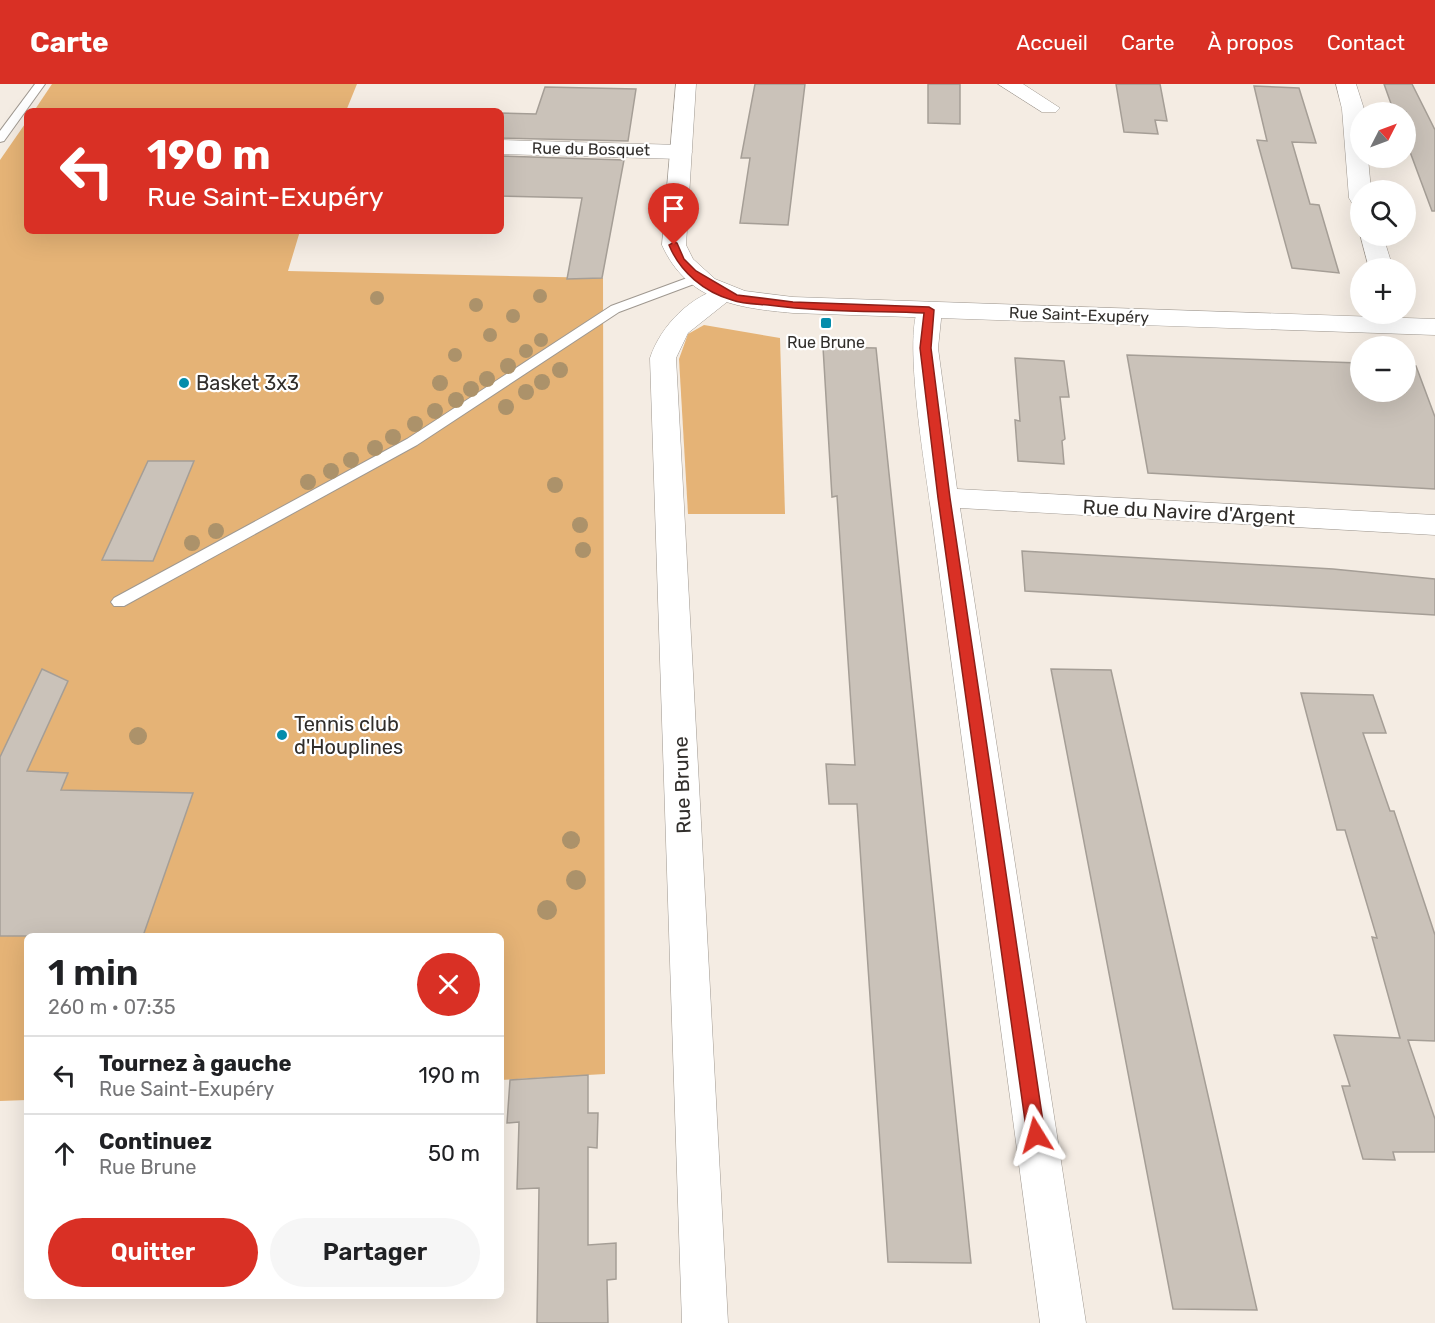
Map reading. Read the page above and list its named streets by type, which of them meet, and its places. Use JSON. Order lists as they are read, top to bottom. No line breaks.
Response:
{"streets":{"street":["Rue du Bosquet","Rue Saint-Exupéry","Rue du Navire d'Argent","Rue Brune"]},"crossings":[["Rue Saint-Exupéry","Rue Brune"]],"places":{"transit":["Rue Brune"],"other":["Basket 3x3","Tennis club d'Houplines"]},"north":"top right","page":{"header":"Carte","nav":["Accueil","Carte","À propos","Contact"],"map_buttons":["+","−"],"turn":["190 m","Rue Saint-Exupéry"],"heading":["1 min","260 m · 07:35"],"list":[{"name":"Tournez à gauche","note":"Rue Saint-Exupéry","value":"190 m"},{"name":"Continuez","note":"Rue Brune","value":"50 m"}],"buttons":["Quitter","Partager"]}}
